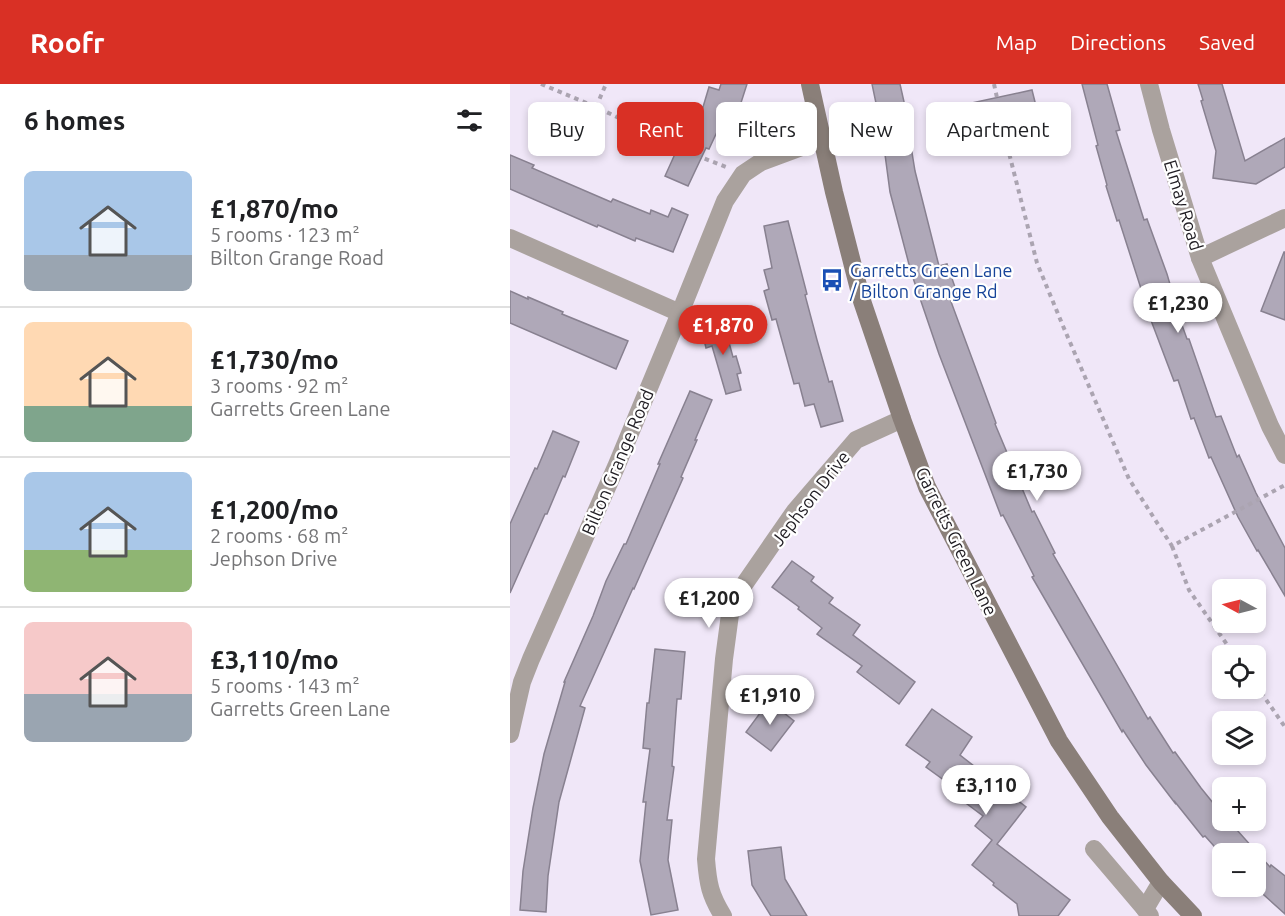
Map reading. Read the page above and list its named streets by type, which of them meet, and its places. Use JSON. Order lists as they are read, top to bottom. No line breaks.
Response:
{"streets":{"street":["Elmay Road","Bilton Grange Road","Jephson Drive","Garretts Green Lane"]},"crossings":[["Bilton Grange Road","Garretts Green Lane"],["Jephson Drive","Garretts Green Lane"]],"places":{"bus stop":["Garretts Green Lane / Bilton Grange Rd"]},"north":"left","page":{"header":"Roofr","nav":["Map","Directions","Saved"],"heading":"6 homes","chip":["Buy","Rent","Filters","New","Apartment"],"list":[{"name":"£1,870/mo","note":"5 rooms · 123 m² · Bilton Grange Road"},{"name":"£1,730/mo","note":"3 rooms · 92 m² · Garretts Green Lane"},{"name":"£1,200/mo","note":"2 rooms · 68 m² · Jephson Drive"},{"name":"£3,110/mo","note":"5 rooms · 143 m² · Garretts Green Lane"}],"price":["£1,230","£1,870","£1,730","£1,200","£1,910","£3,110"],"map_buttons":["+","−"]}}
